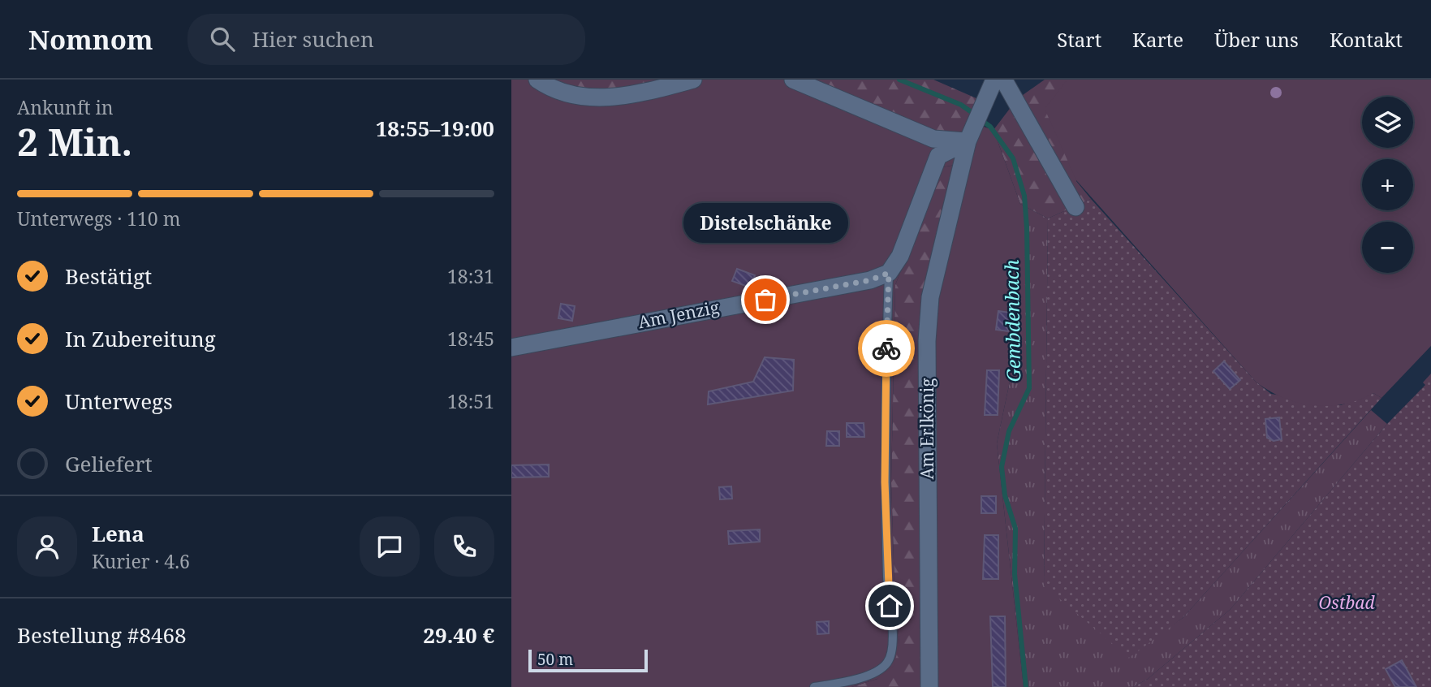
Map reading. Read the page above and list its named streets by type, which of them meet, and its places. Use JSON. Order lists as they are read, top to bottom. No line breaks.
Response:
{"streets":{"street":["Am Jenzig","Am Erlkönig"]},"water":["Gembdenbach"],"parks":["Ostbad"],"places":["Distelschänke"],"scale_bar":"50 m","page":{"header":"Nomnom","search":"Hier suchen","nav":["Start","Karte","Über uns","Kontakt"],"heading":["2 Min.","Ankunft in","18:55–19:00"],"panel":["Lena","Kurier · 4.6","Bestellung #8468","29.40 €"],"map_buttons":["+","−"],"bar":"Unterwegs · 110 m","bubble":"Distelschänke","list":[["Bestätigt","18:31"],["In Zubereitung","18:45"],["Unterwegs","18:51"],"Geliefert"],"scale":"50 m"}}
